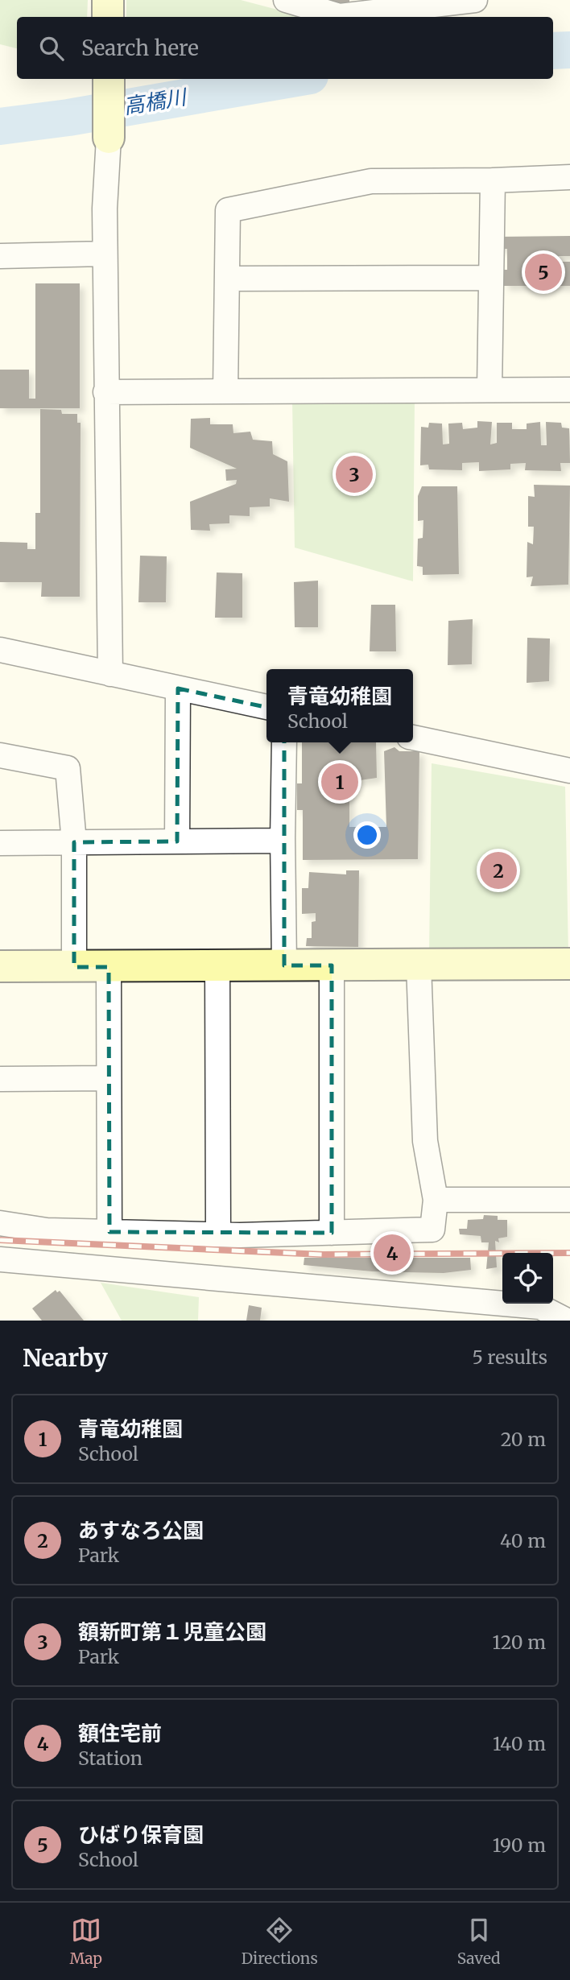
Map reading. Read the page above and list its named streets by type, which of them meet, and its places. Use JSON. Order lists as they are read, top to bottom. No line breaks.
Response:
{"water":["高橋川"],"page":{"search":"Search here","pins":["5","3","1","2","4"],"popup":["青竜幼稚園","School"],"heading":["Nearby","5 results"],"list":[{"mark":"1","name":"青竜幼稚園","note":"School","value":"20 m"},{"mark":"2","name":"あすなろ公園","note":"Park","value":"40 m"},{"mark":"3","name":"額新町第１児童公園","note":"Park","value":"120 m"},{"mark":"4","name":"額住宅前","note":"Station","value":"140 m"},{"mark":"5","name":"ひばり保育園","note":"School","value":"190 m"}],"nav":["Map","Directions","Saved"]}}
